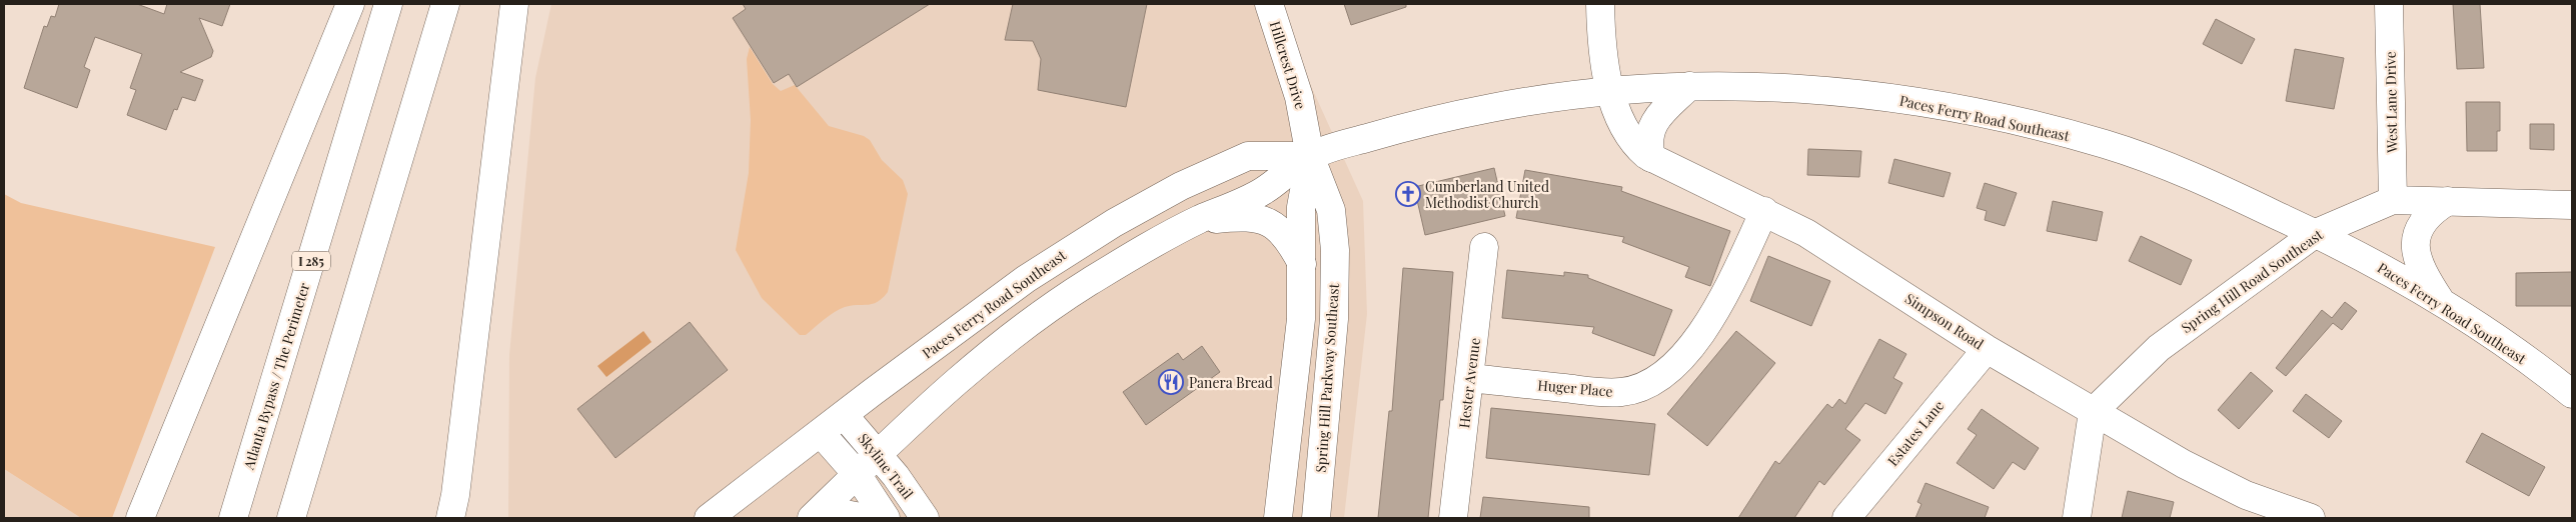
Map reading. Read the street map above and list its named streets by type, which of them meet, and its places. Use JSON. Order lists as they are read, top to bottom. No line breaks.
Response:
{"streets":{"main road":["Hillcrest Drive","West Lane Drive","Paces Ferry Road Southeast","I 285","Spring Hill Road Southeast","Simpson Road","Atlanta Bypass / The Perimeter","Spring Hill Parkway Southeast","Hester Avenue","Huger Place","Estates Lane","Skyline Trail"]},"crossings":[["Hillcrest Drive","Paces Ferry Road Southeast"],["Hillcrest Drive","Spring Hill Parkway Southeast"],["West Lane Drive","Spring Hill Road Southeast"],["Paces Ferry Road Southeast","Spring Hill Road Southeast"],["Paces Ferry Road Southeast","Simpson Road"],["Paces Ferry Road Southeast","Spring Hill Parkway Southeast"],["Paces Ferry Road Southeast","Skyline Trail"],["Spring Hill Road Southeast","Simpson Road"],["Simpson Road","Huger Place"],["Simpson Road","Estates Lane"],["Hester Avenue","Huger Place"]],"places":{"church":["Cumberland United Methodist Church"],"restaurant":["Panera Bread"]}}
